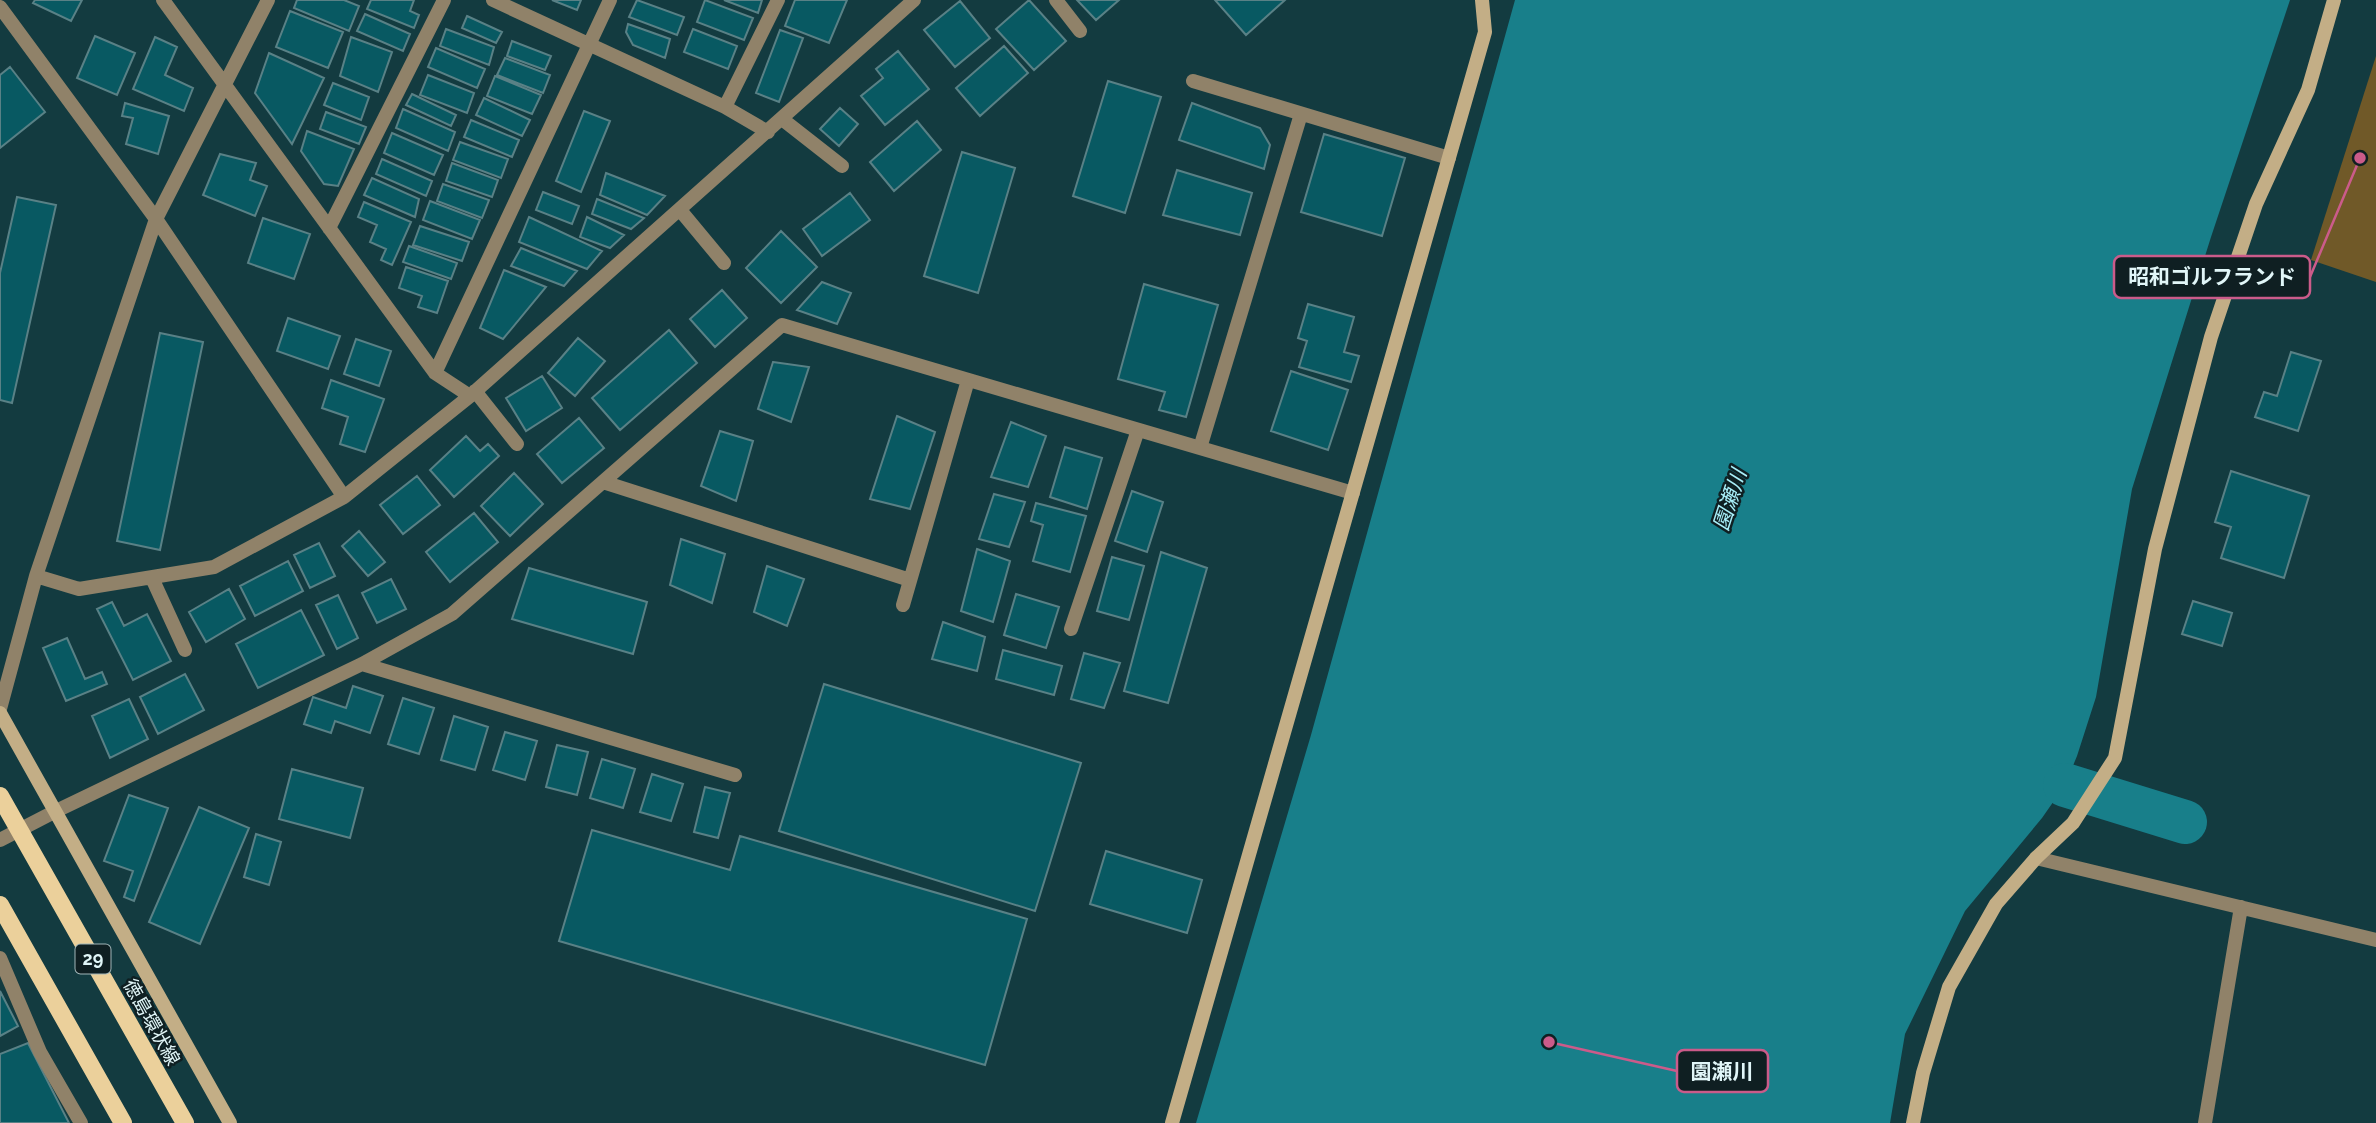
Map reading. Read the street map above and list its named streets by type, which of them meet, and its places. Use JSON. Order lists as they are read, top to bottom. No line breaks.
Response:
{"streets":{"main road":["29","徳島環状線"]},"water":["園瀬川"],"places":["昭和ゴルフランド","園瀬川"]}
